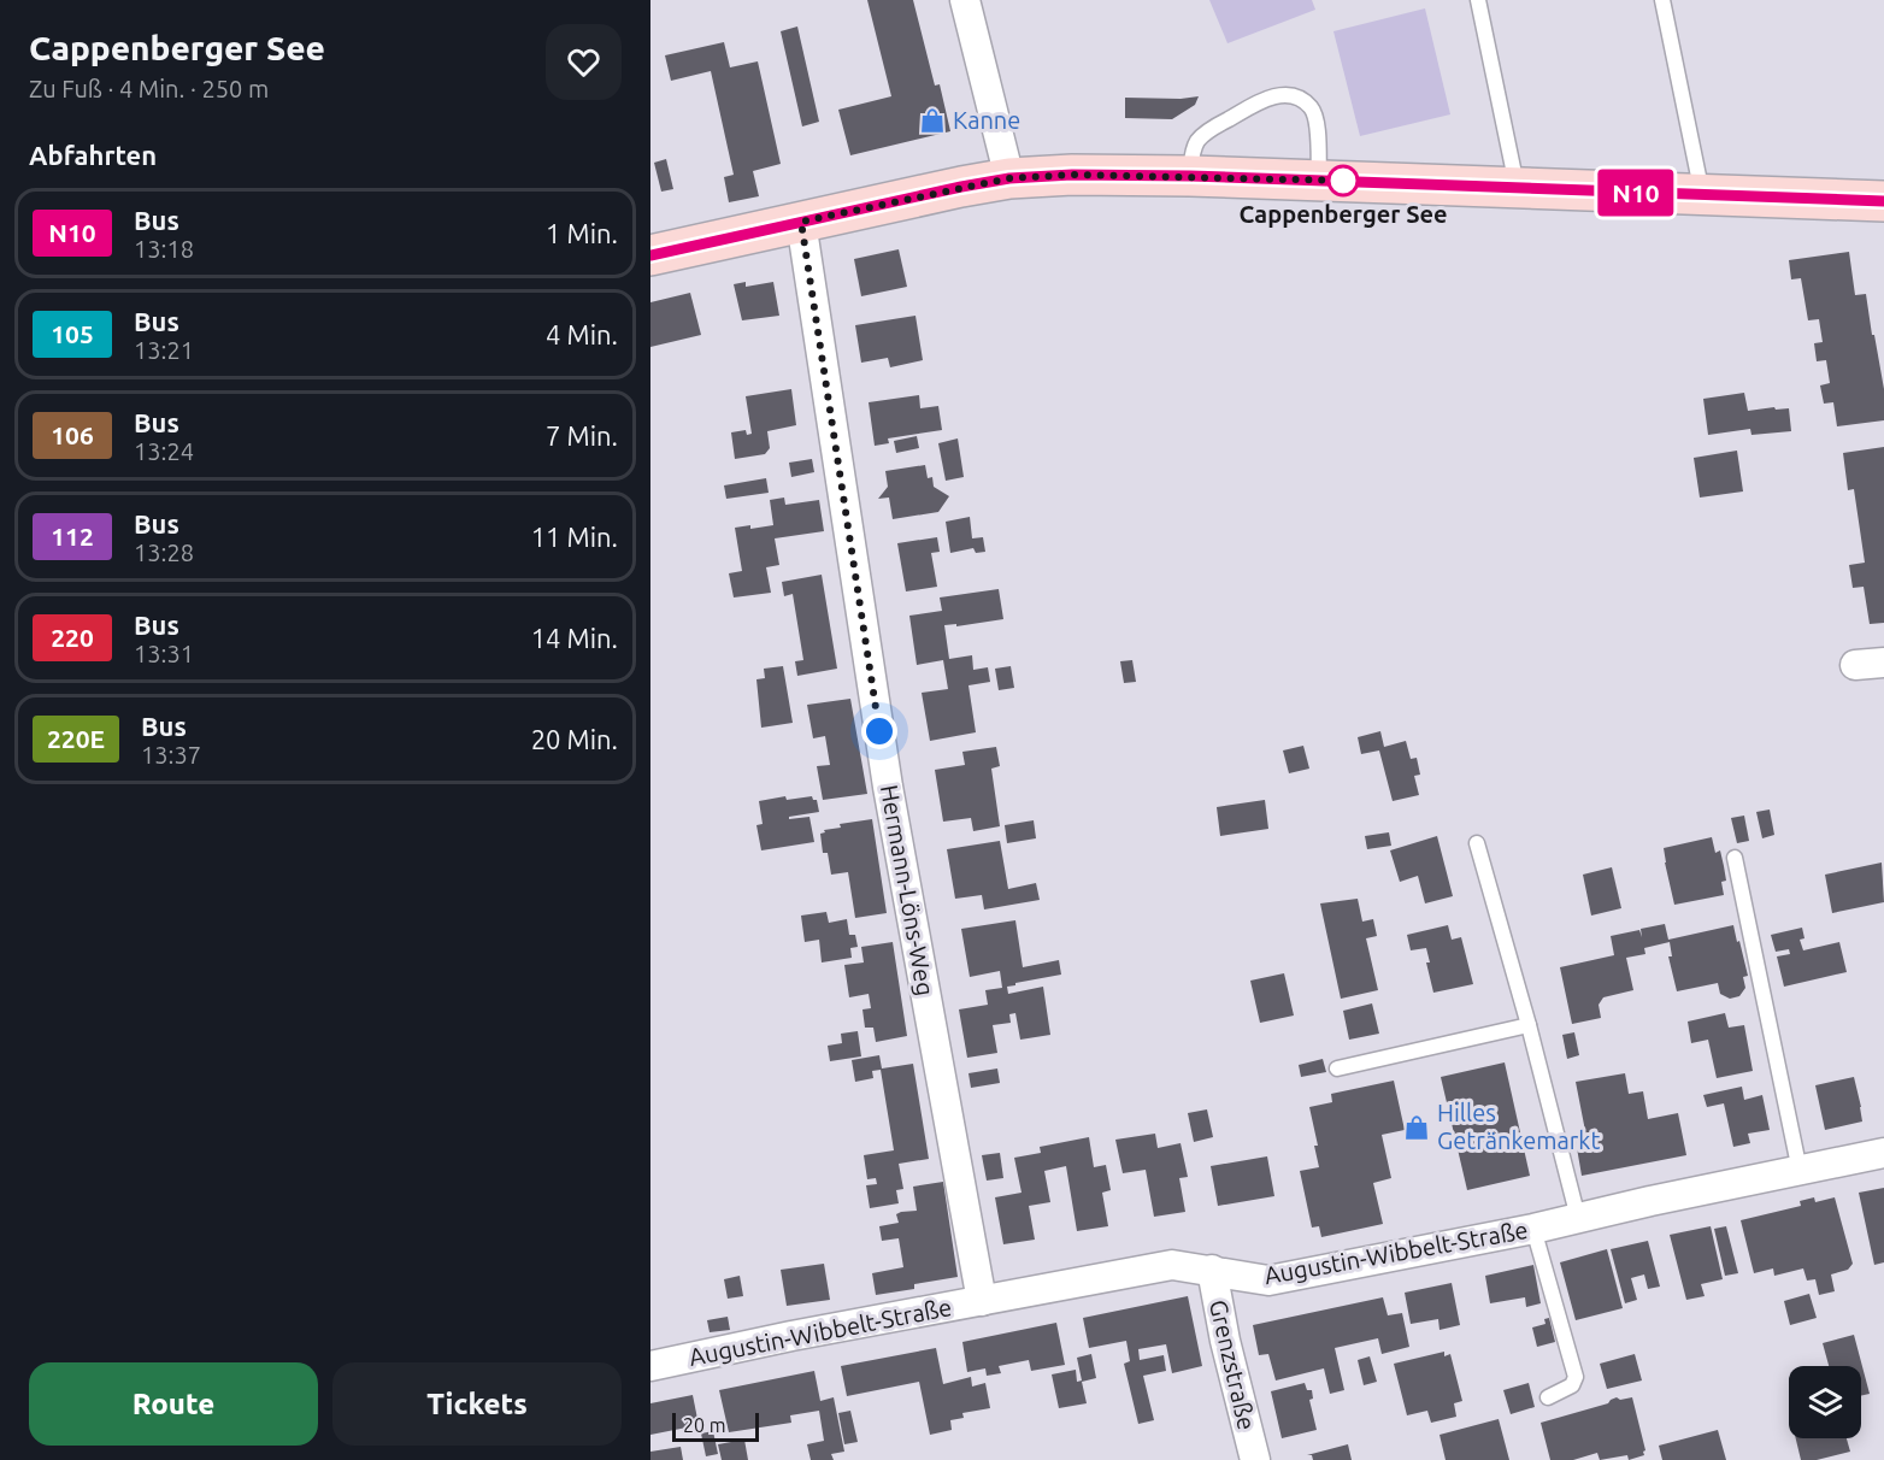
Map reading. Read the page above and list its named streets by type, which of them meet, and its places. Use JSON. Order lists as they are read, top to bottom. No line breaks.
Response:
{"streets":{"street":["Hermann-Löns-Weg","Augustin-Wibbelt-Straße","Grenzstraße"]},"crossings":[["Hermann-Löns-Weg","Augustin-Wibbelt-Straße"],["Augustin-Wibbelt-Straße","Grenzstraße"]],"places":{"shop":["Kanne","Hilles Getränkemarkt"],"other":["Cappenberger See"]},"lines":["bus line N10"],"scale_bar":"20 m","page":{"heading":[["Cappenberger See","Zu Fuß · 4 Min. · 250 m"],"Abfahrten"],"on_map":"N10","list":[{"mark":"N10","name":"Bus","note":"13:18","value":"1 Min."},{"mark":"105","name":"Bus","note":"13:21","value":"4 Min."},{"mark":"106","name":"Bus","note":"13:24","value":"7 Min."},{"mark":"112","name":"Bus","note":"13:28","value":"11 Min."},{"mark":"220","name":"Bus","note":"13:31","value":"14 Min."},{"mark":"220E","name":"Bus","note":"13:37","value":"20 Min."}],"buttons":["Route","Tickets"],"scale":"20 m"}}
